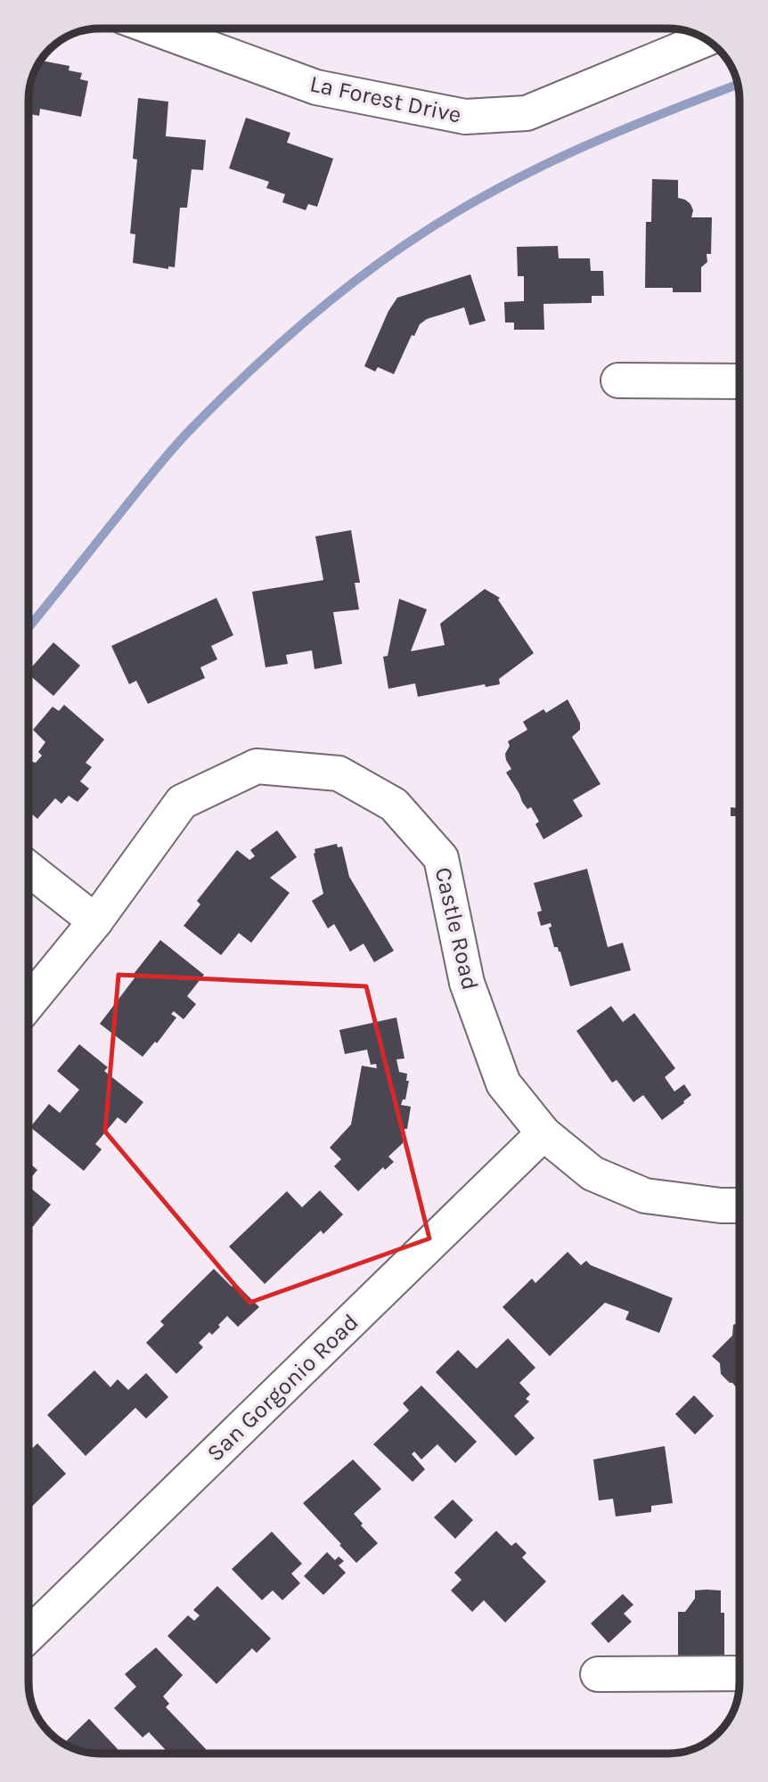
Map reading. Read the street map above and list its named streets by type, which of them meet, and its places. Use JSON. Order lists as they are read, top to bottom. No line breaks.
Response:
{"streets":{"street":["La Forest Drive","Castle Road","San Gorgonio Road"]},"crossings":[["Castle Road","San Gorgonio Road"]]}
